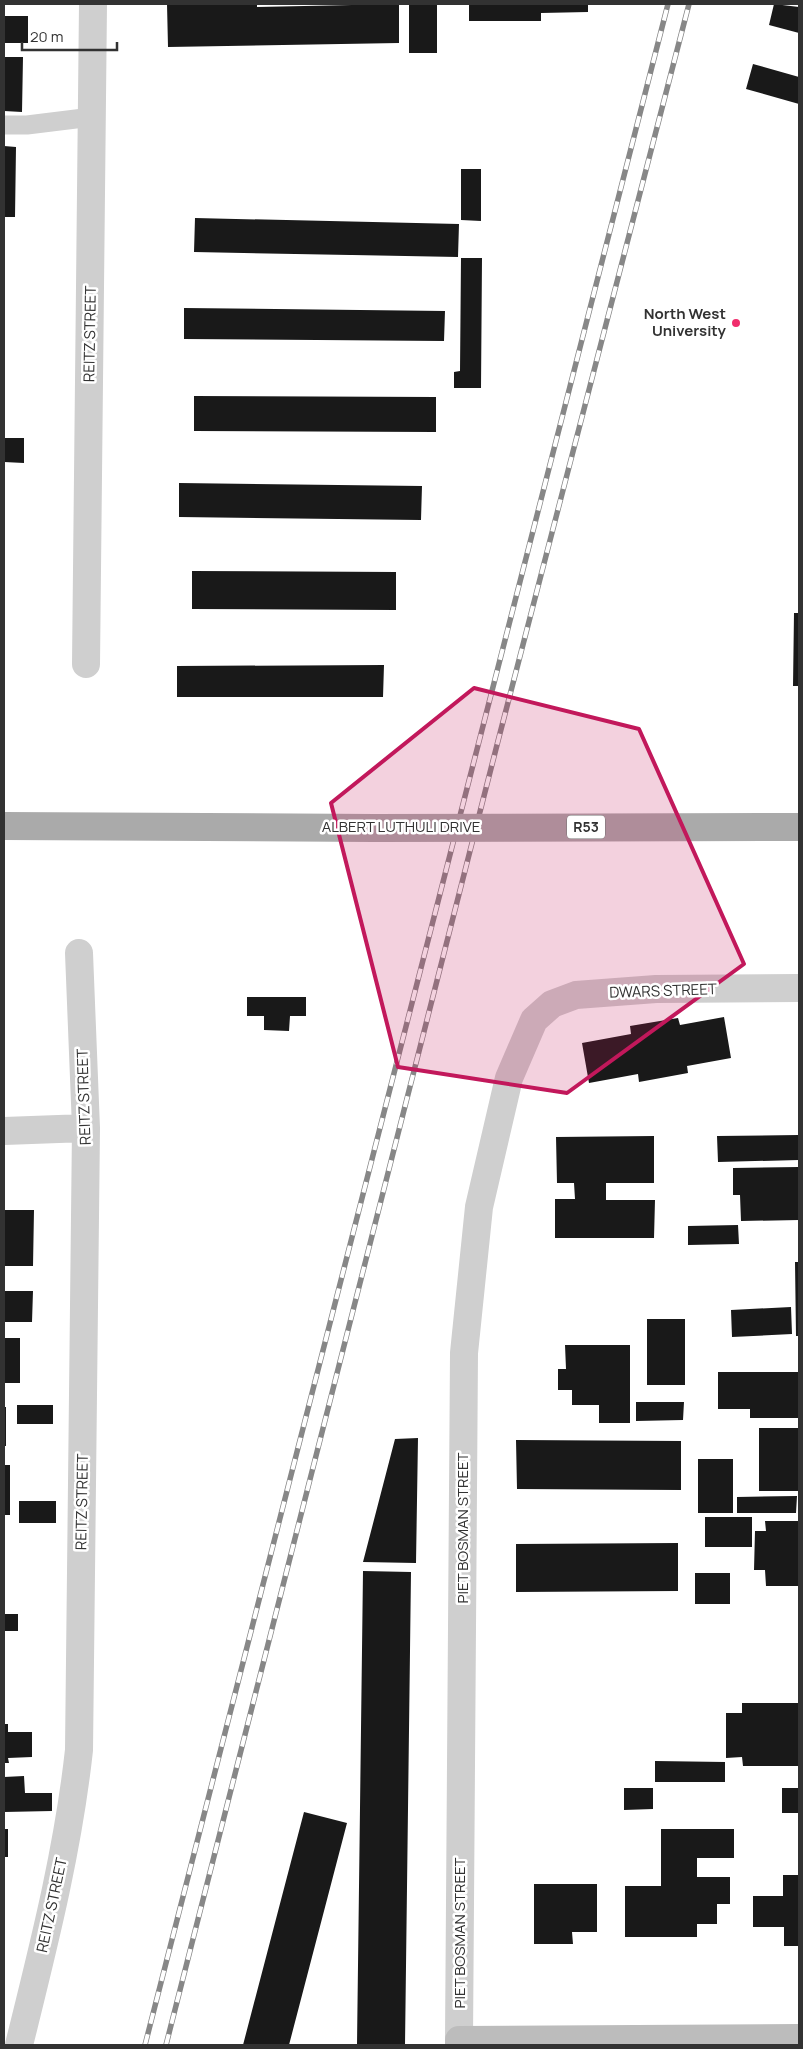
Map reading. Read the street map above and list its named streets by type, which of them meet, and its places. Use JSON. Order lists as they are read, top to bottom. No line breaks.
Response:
{"streets":{"main road":["ALBERT LUTHULI DRIVE","R53"],"street":["REITZ STREET","DWARS STREET","PIET BOSMAN STREET"]},"crossings":[["DWARS STREET","PIET BOSMAN STREET"]],"places":["North West University"],"scale_bar":"20 m"}
